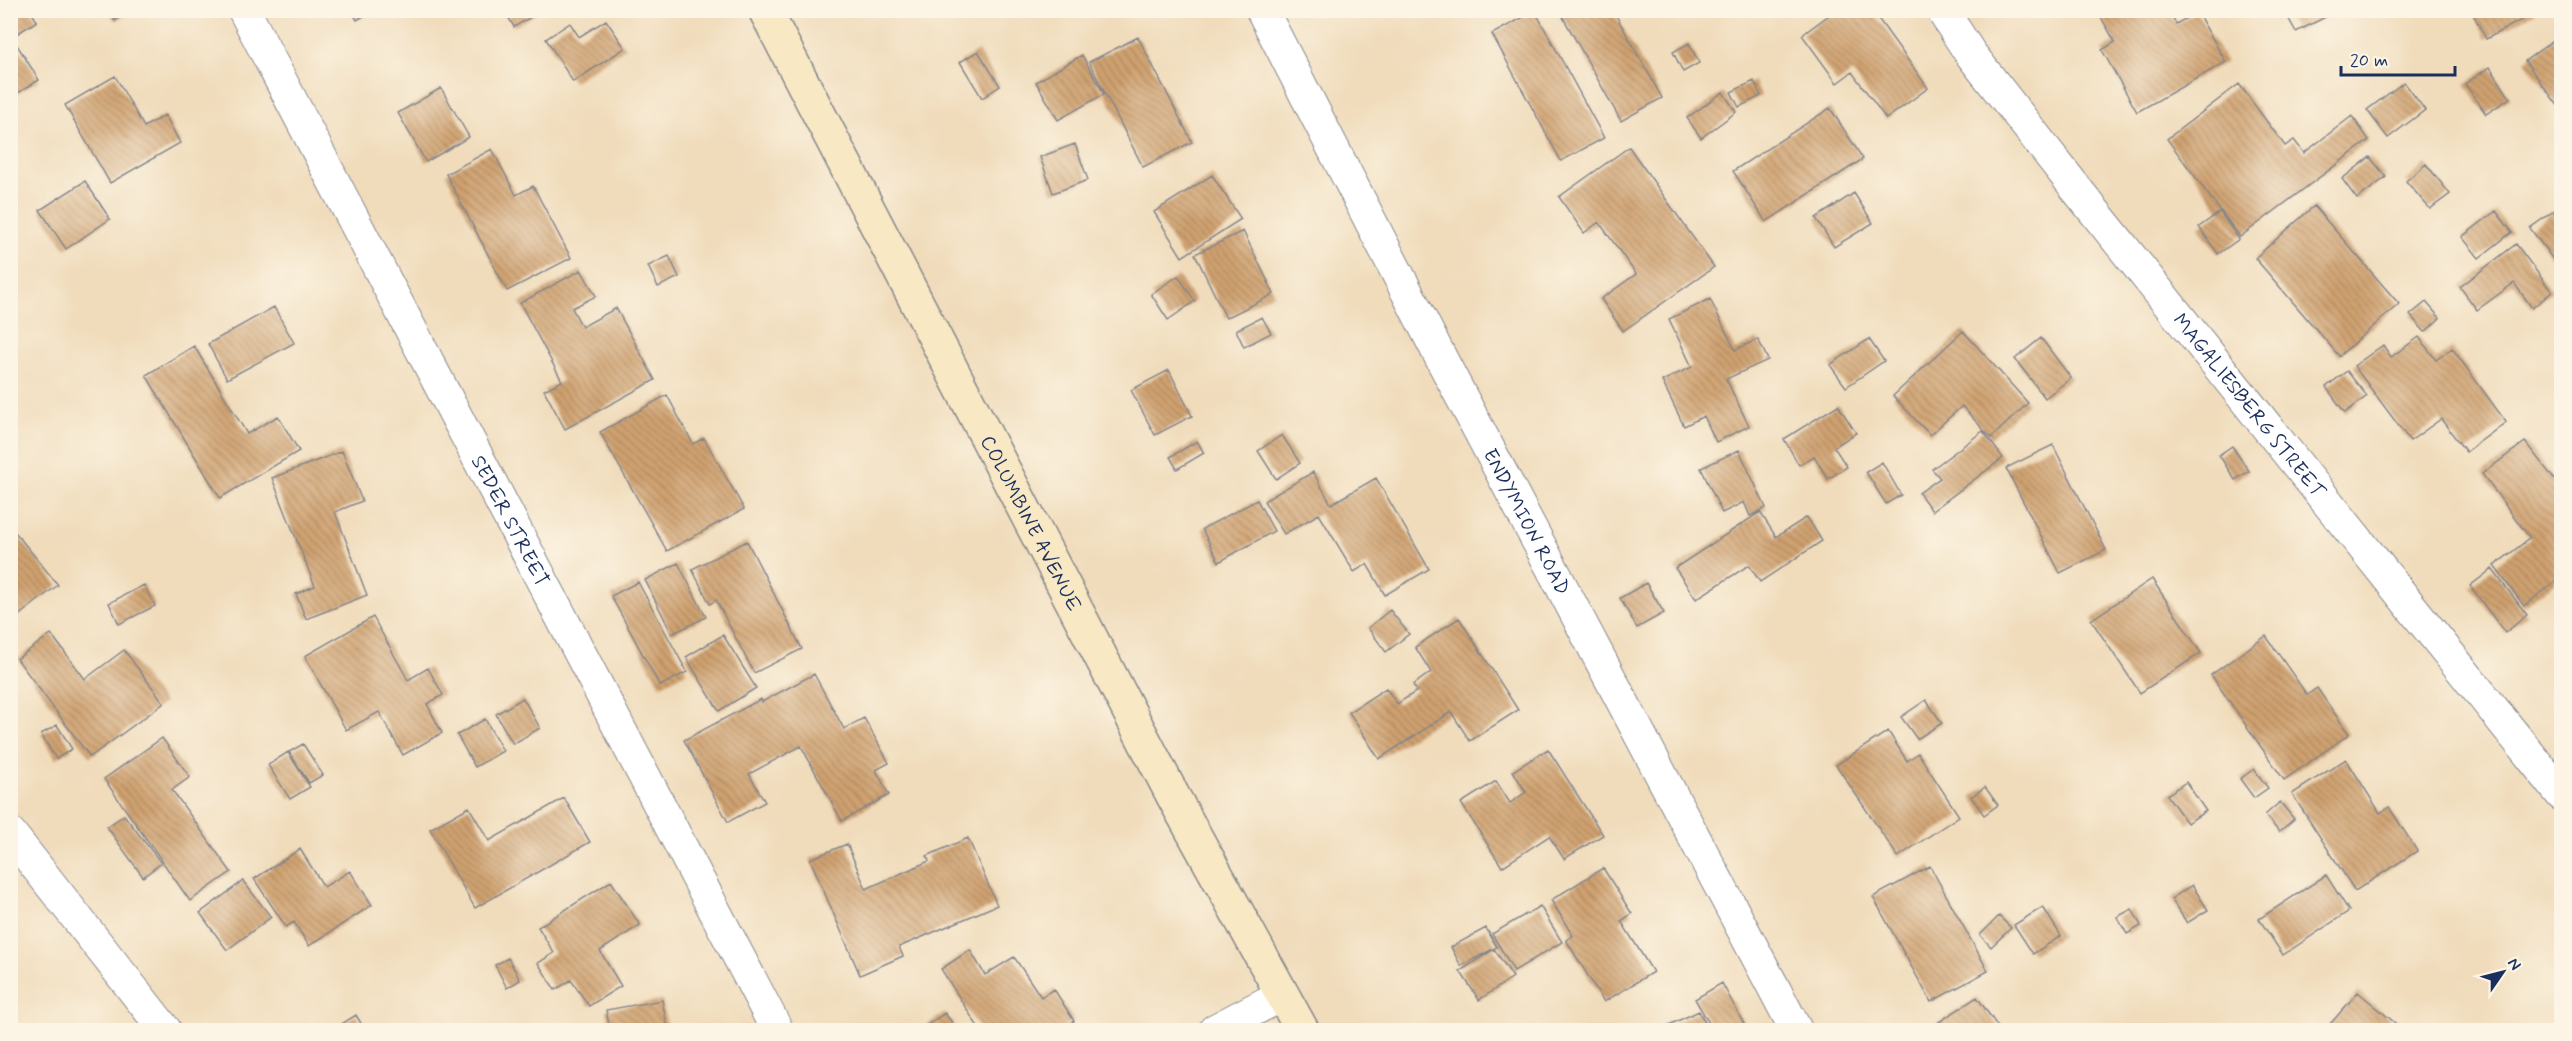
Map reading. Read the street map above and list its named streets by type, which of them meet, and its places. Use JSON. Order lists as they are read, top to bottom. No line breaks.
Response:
{"streets":{"main road":["COLUMBINE AVENUE"],"street":["MAGALIESBERG STREET","SEDER STREET","ENDYMION ROAD"]},"scale_bar":"20 m","north":"top right"}
